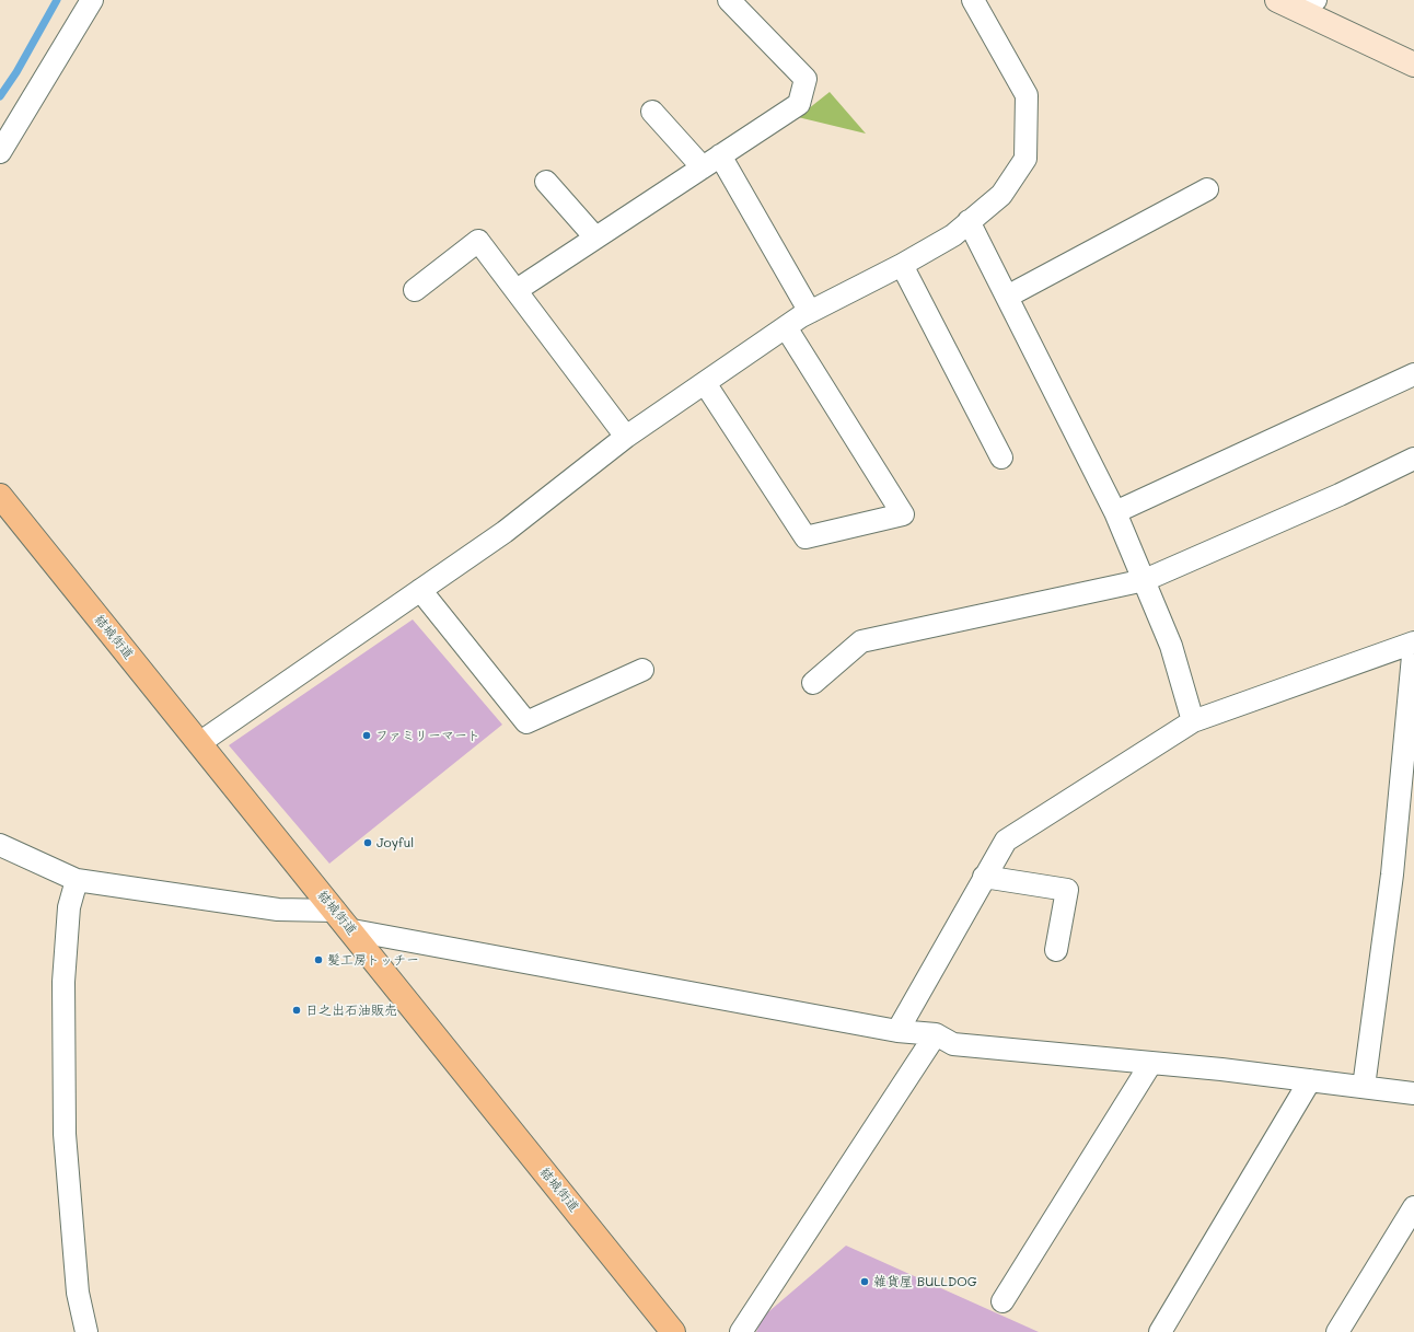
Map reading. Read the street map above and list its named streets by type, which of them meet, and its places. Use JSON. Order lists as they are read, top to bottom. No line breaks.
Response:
{"streets":{"highway":["結城街道"]},"places":["ファミリーマート","Joyful","髪工房トッチー","日之出石油販売","雑貨屋 BULLDOG"]}
